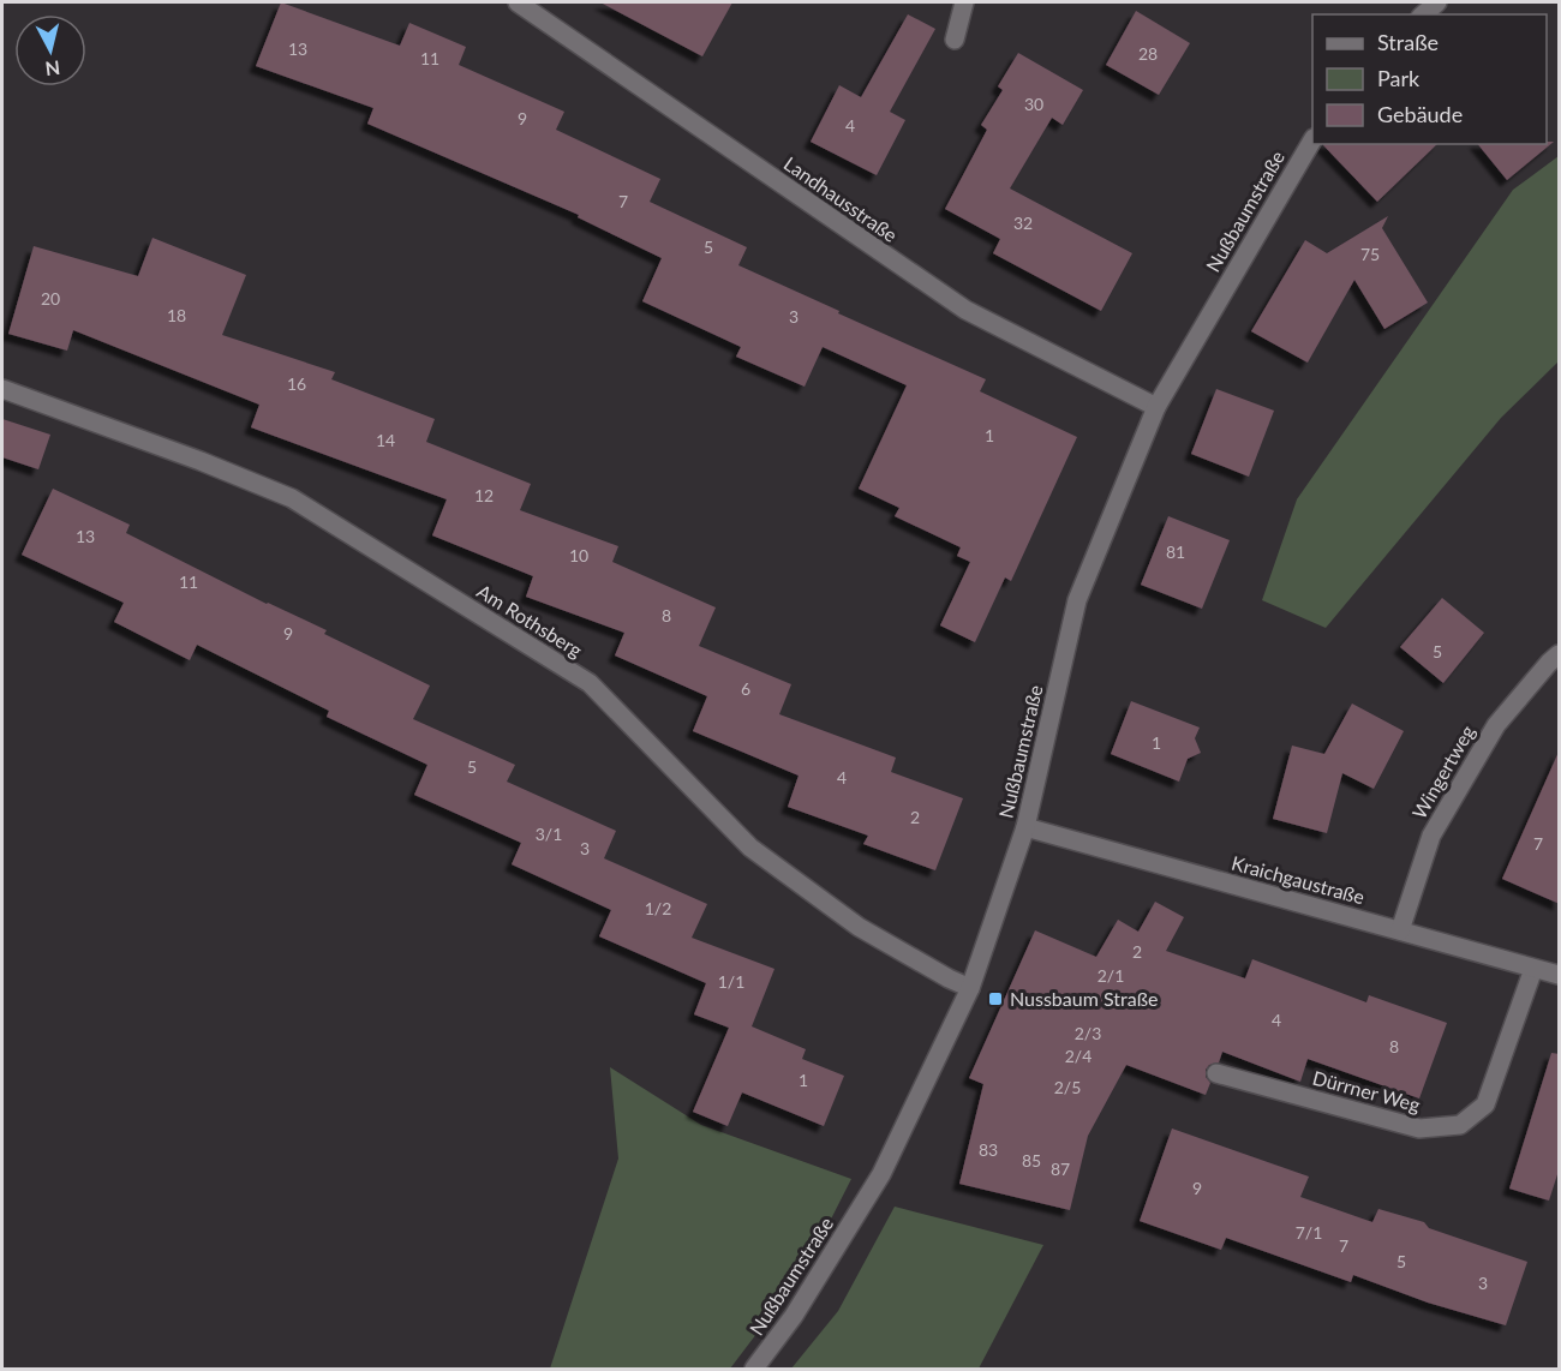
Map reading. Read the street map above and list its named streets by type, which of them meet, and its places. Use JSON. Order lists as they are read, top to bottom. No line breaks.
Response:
{"streets":{"street":["Landhausstraße","Nußbaumstraße","Am Rothsberg","Wingertweg","Kraichgaustraße","Dürrner Weg"]},"crossings":[["Landhausstraße","Nußbaumstraße"],["Nußbaumstraße","Am Rothsberg"],["Nußbaumstraße","Kraichgaustraße"],["Wingertweg","Kraichgaustraße"],["Kraichgaustraße","Dürrner Weg"]],"places":{"transit":["Nussbaum Straße"]},"house_numbers":["13","28","11","30","9","4","7","32","5","75","20","18","3","16","1","14","12","13","81","10","11","8","9","5","6","1","5","4","2","3/1","7","3","1/2","2","2/1","1/1","4","2/3","8","2/4","1","2/5","83","85","87","9","7/1","7","5","3"],"legend":["Straße","Park","Gebäude"],"north":"bottom"}
